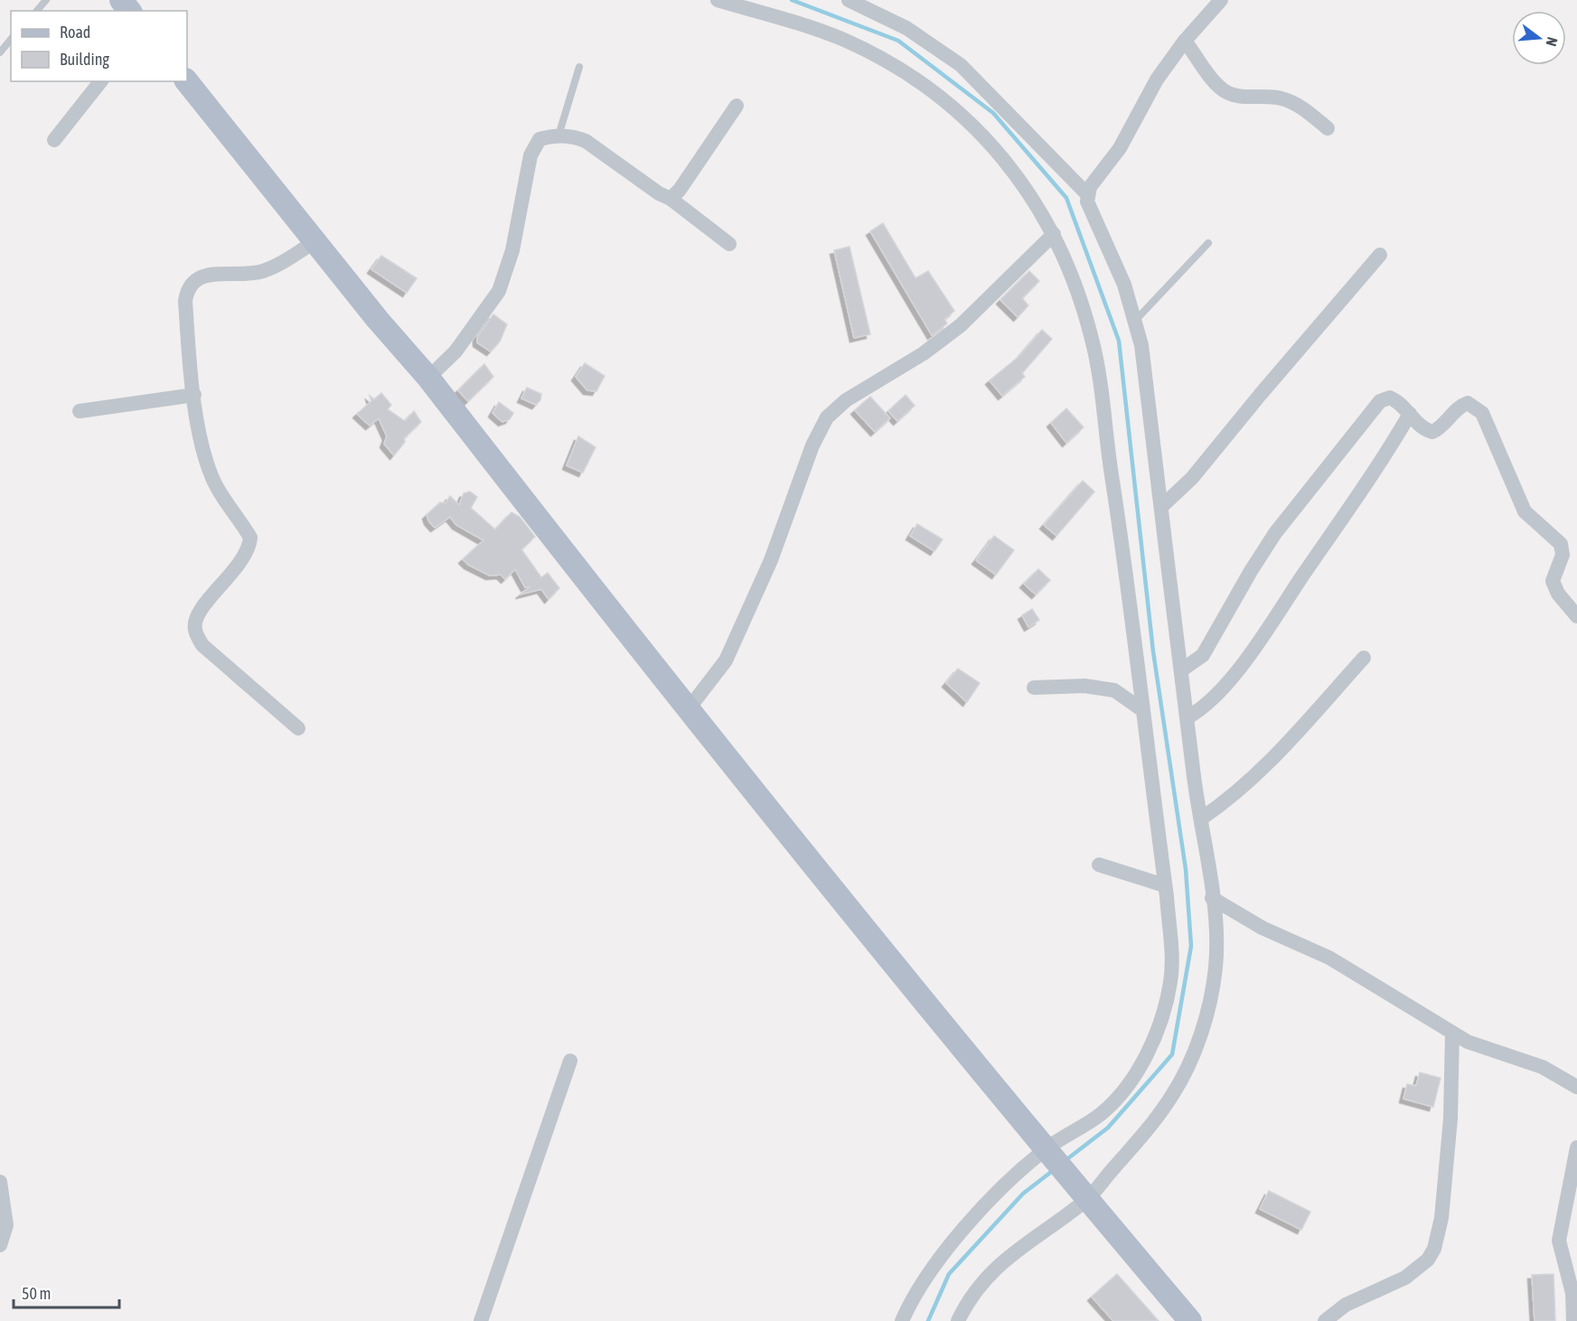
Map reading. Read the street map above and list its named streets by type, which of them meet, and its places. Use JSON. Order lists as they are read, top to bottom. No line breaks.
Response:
{"legend":["Road","Building"],"scale_bar":"50 m","north":"right"}
